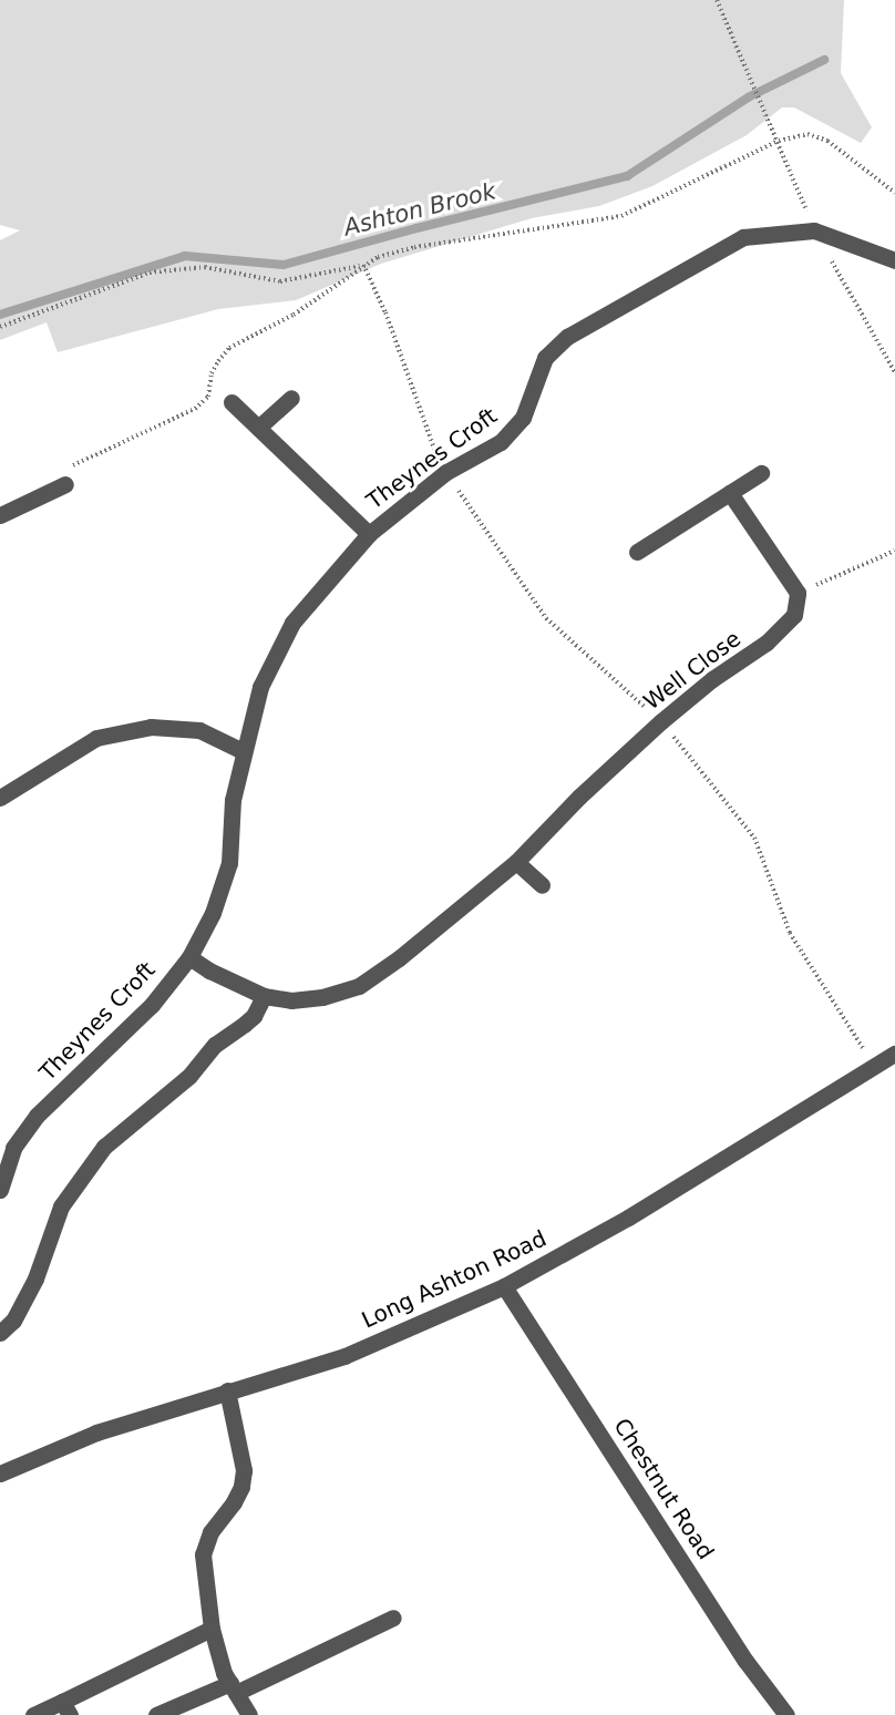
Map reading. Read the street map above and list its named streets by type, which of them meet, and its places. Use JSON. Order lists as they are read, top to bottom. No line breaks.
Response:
{"streets":{"street":["Theynes Croft","Well Close","Long Ashton Road","Chestnut Road"]},"crossings":[["Theynes Croft","Well Close"],["Long Ashton Road","Chestnut Road"]],"water":["Ashton Brook"]}
